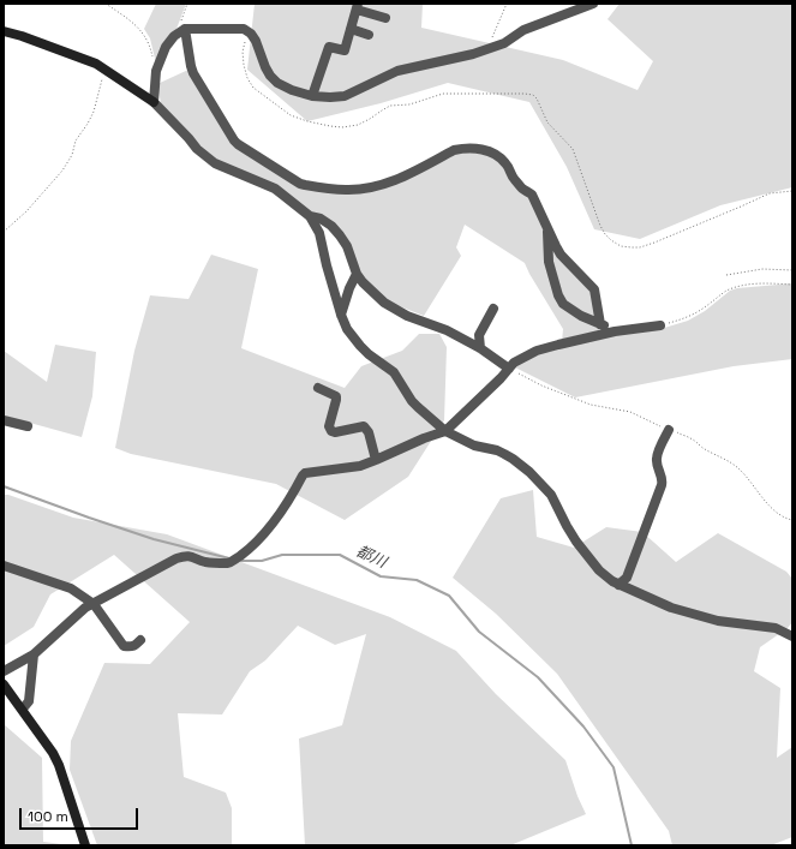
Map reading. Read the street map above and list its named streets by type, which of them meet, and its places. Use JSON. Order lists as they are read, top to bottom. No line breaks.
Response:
{"water":["都川"],"scale_bar":"100 m"}
